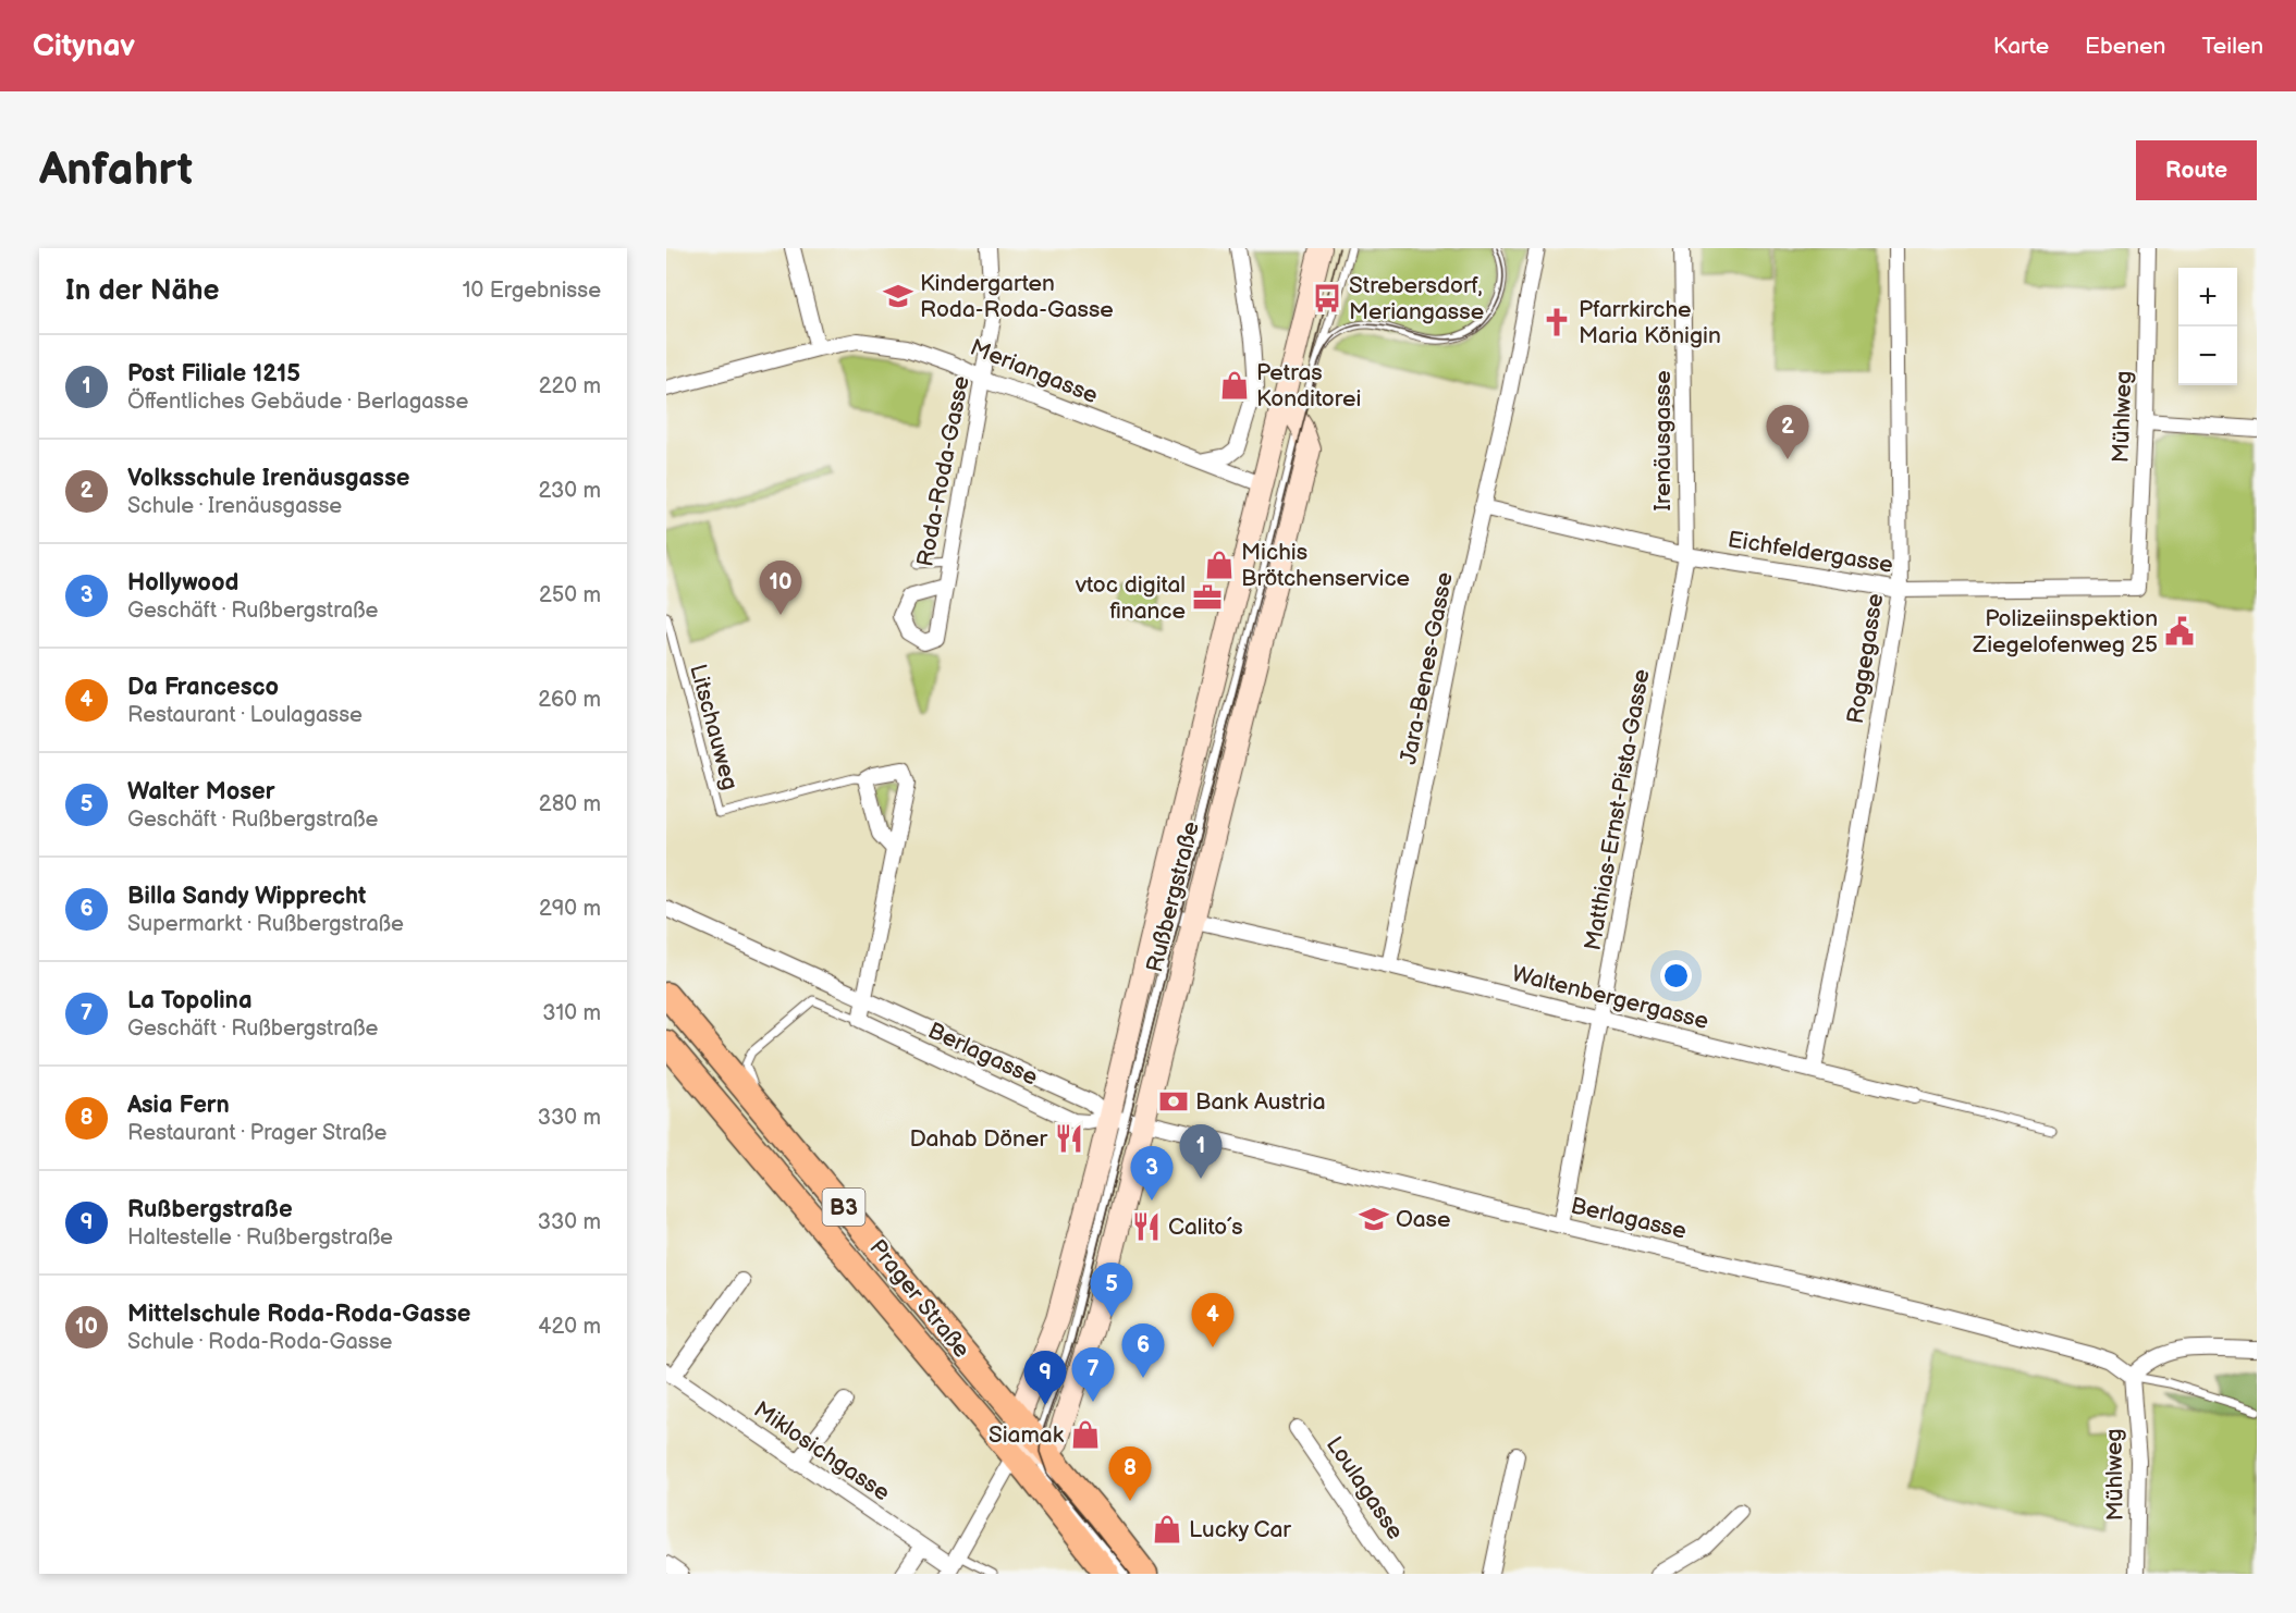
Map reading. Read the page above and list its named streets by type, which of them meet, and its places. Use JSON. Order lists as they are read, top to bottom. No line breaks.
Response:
{"streets":{"main road":["B3","Prager Straße"],"street":["Meriangasse","Mühlweg","Irenäusgasse","Roda-Roda-Gasse","Eichfeldergasse","Roggegasse","Jara-Benes-Gasse","Matthias-Ernst-Pista-Gasse","Rußbergstraße","Waltenbergergasse","Berlagasse","Miklosichgasse","Loulagasse"],"lane":["Litschauweg"]},"crossings":[["Meriangasse","Roda-Roda-Gasse"],["Meriangasse","Rußbergstraße"],["Mühlweg","Eichfeldergasse"],["Mühlweg","Berlagasse"],["Irenäusgasse","Eichfeldergasse"],["Irenäusgasse","Matthias-Ernst-Pista-Gasse"],["Eichfeldergasse","Roggegasse"],["Eichfeldergasse","Jara-Benes-Gasse"],["Eichfeldergasse","Matthias-Ernst-Pista-Gasse"],["Roggegasse","Waltenbergergasse"],["Jara-Benes-Gasse","Waltenbergergasse"],["Matthias-Ernst-Pista-Gasse","Waltenbergergasse"],["Matthias-Ernst-Pista-Gasse","Berlagasse"],["Rußbergstraße","Waltenbergergasse"],["Rußbergstraße","Berlagasse"],["Rußbergstraße","Prager Straße"]],"places":{"school or university":["Kindergarten Roda-Roda-Gasse","Oase"],"bus stop":["Strebersdorf, Meriangasse"],"church":["Pfarrkirche Maria Königin"],"shop":["Petras Konditorei","Michis Brötchenservice","Siamak","Lucky Car"],"office":["vtoc digital finance"],"public building":["Polizeiinspektion Ziegelofenweg 25"],"bank":["Bank Austria"],"restaurant":["Dahab Döner","Calito´s"]},"page":{"header":"Citynav","nav":["Karte","Ebenen","Teilen"],"buttons":"Route","title":"Anfahrt","heading":["In der Nähe","10 Ergebnisse"],"map_buttons":["+","−"],"list":[{"mark":"1","name":"Post Filiale 1215","note":"Öffentliches Gebäude · Berlagasse","value":"220 m"},{"mark":"2","name":"Volksschule Irenäusgasse","note":"Schule · Irenäusgasse","value":"230 m"},{"mark":"3","name":"Hollywood","note":"Geschäft · Rußbergstraße","value":"250 m"},{"mark":"4","name":"Da Francesco","note":"Restaurant · Loulagasse","value":"260 m"},{"mark":"5","name":"Walter Moser","note":"Geschäft · Rußbergstraße","value":"280 m"},{"mark":"6","name":"Billa Sandy Wipprecht","note":"Supermarkt · Rußbergstraße","value":"290 m"},{"mark":"7","name":"La Topolina","note":"Geschäft · Rußbergstraße","value":"310 m"},{"mark":"8","name":"Asia Fern","note":"Restaurant · Prager Straße","value":"330 m"},{"mark":"9","name":"Rußbergstraße","note":"Haltestelle · Rußbergstraße","value":"330 m"},{"mark":"10","name":"Mittelschule Roda-Roda-Gasse","note":"Schule · Roda-Roda-Gasse","value":"420 m"}],"pins":["2","10","1","3","5","4","6","7","9","8"]}}
